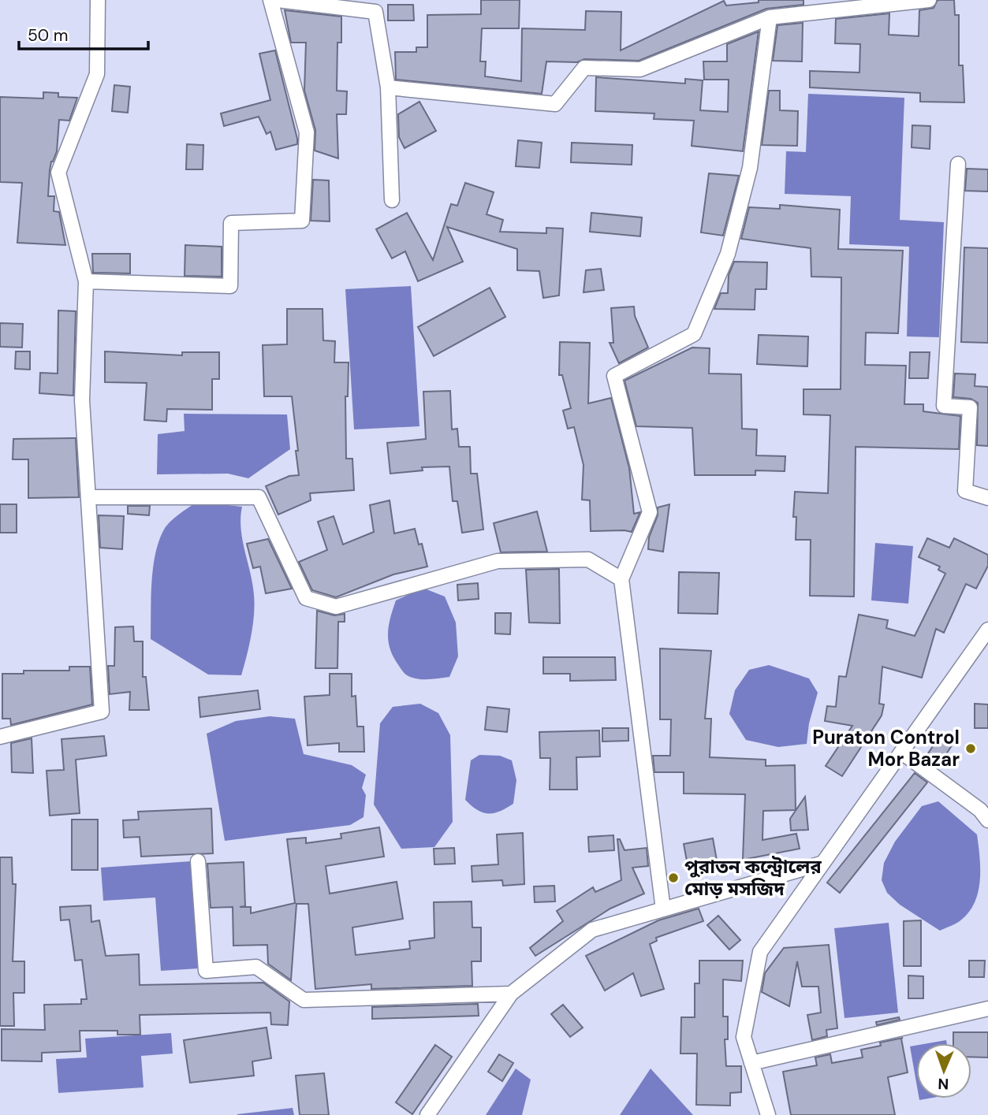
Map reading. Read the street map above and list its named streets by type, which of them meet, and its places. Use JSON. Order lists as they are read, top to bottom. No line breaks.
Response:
{"places":["Puraton Control Mor Bazar","পুরাতন কন্ট্রোলের মোড় মসজিদ"],"scale_bar":"50 m","north":"bottom"}
